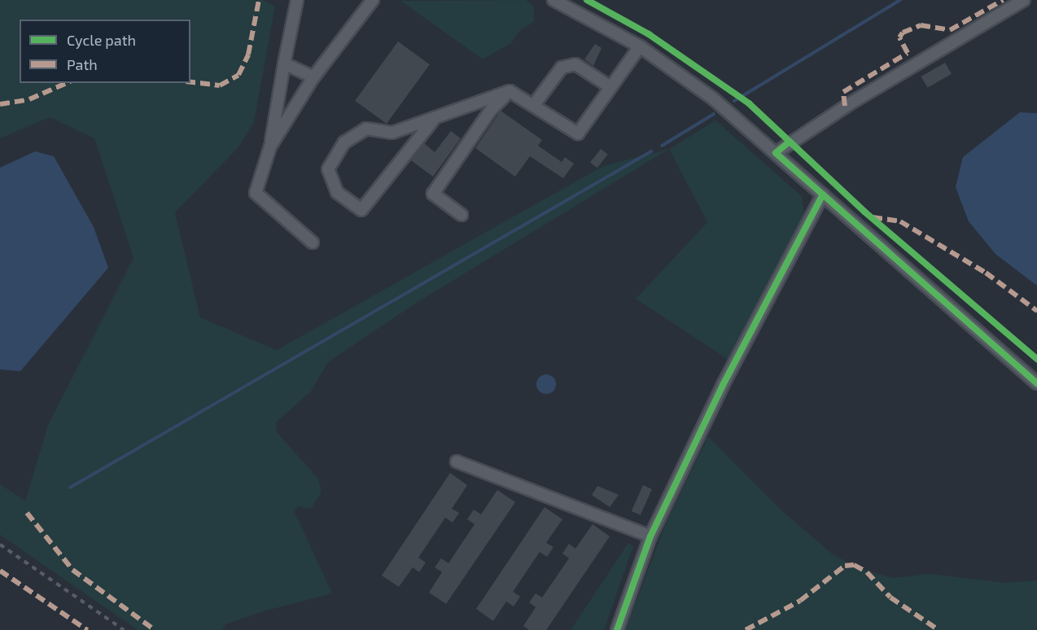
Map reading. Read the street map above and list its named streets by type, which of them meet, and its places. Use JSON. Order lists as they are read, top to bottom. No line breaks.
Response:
{"legend":["Cycle path","Path"]}
